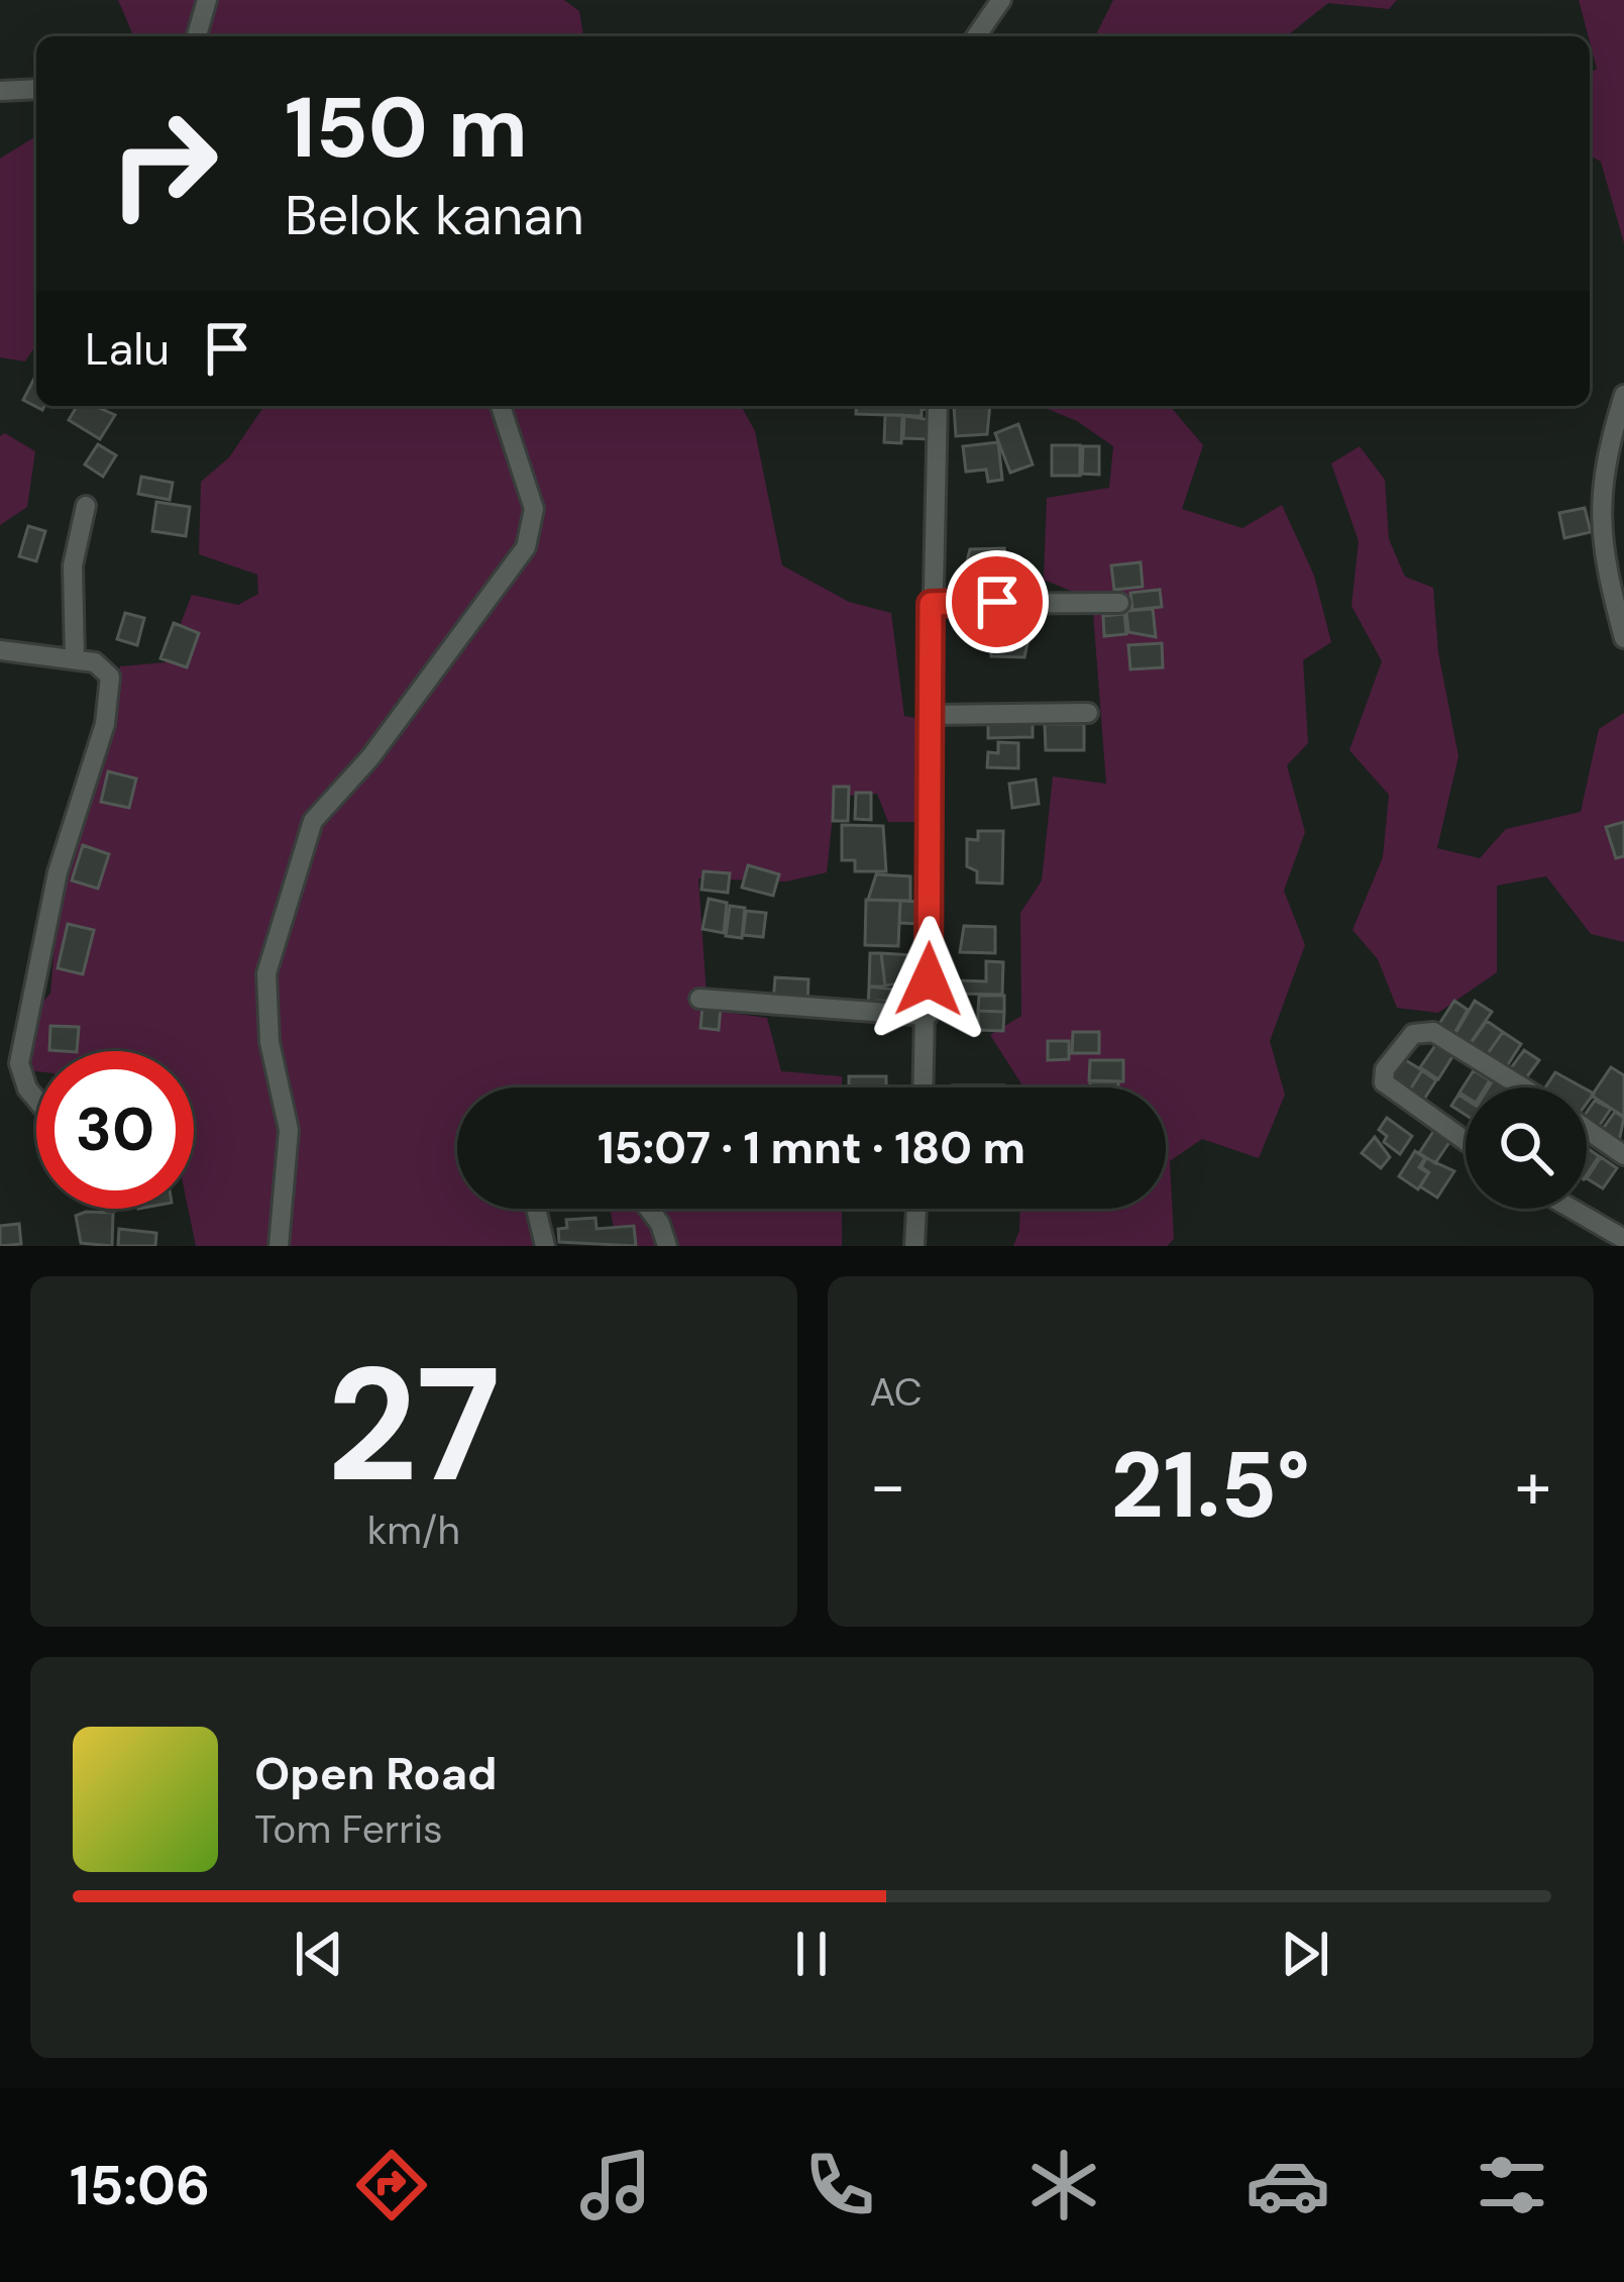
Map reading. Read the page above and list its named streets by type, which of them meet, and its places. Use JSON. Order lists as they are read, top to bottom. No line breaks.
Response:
{"page":{"turn":["150 m","Belok kanan"],"then":"Lalu","limit":"30","trip":"15:07 · 1 mnt · 180 m","tile":[["27","km/h"],"AC"],"heat":["−","21.5°","+"],"song":["Open Road","Tom Ferris"],"tabs":"15:06"}}
